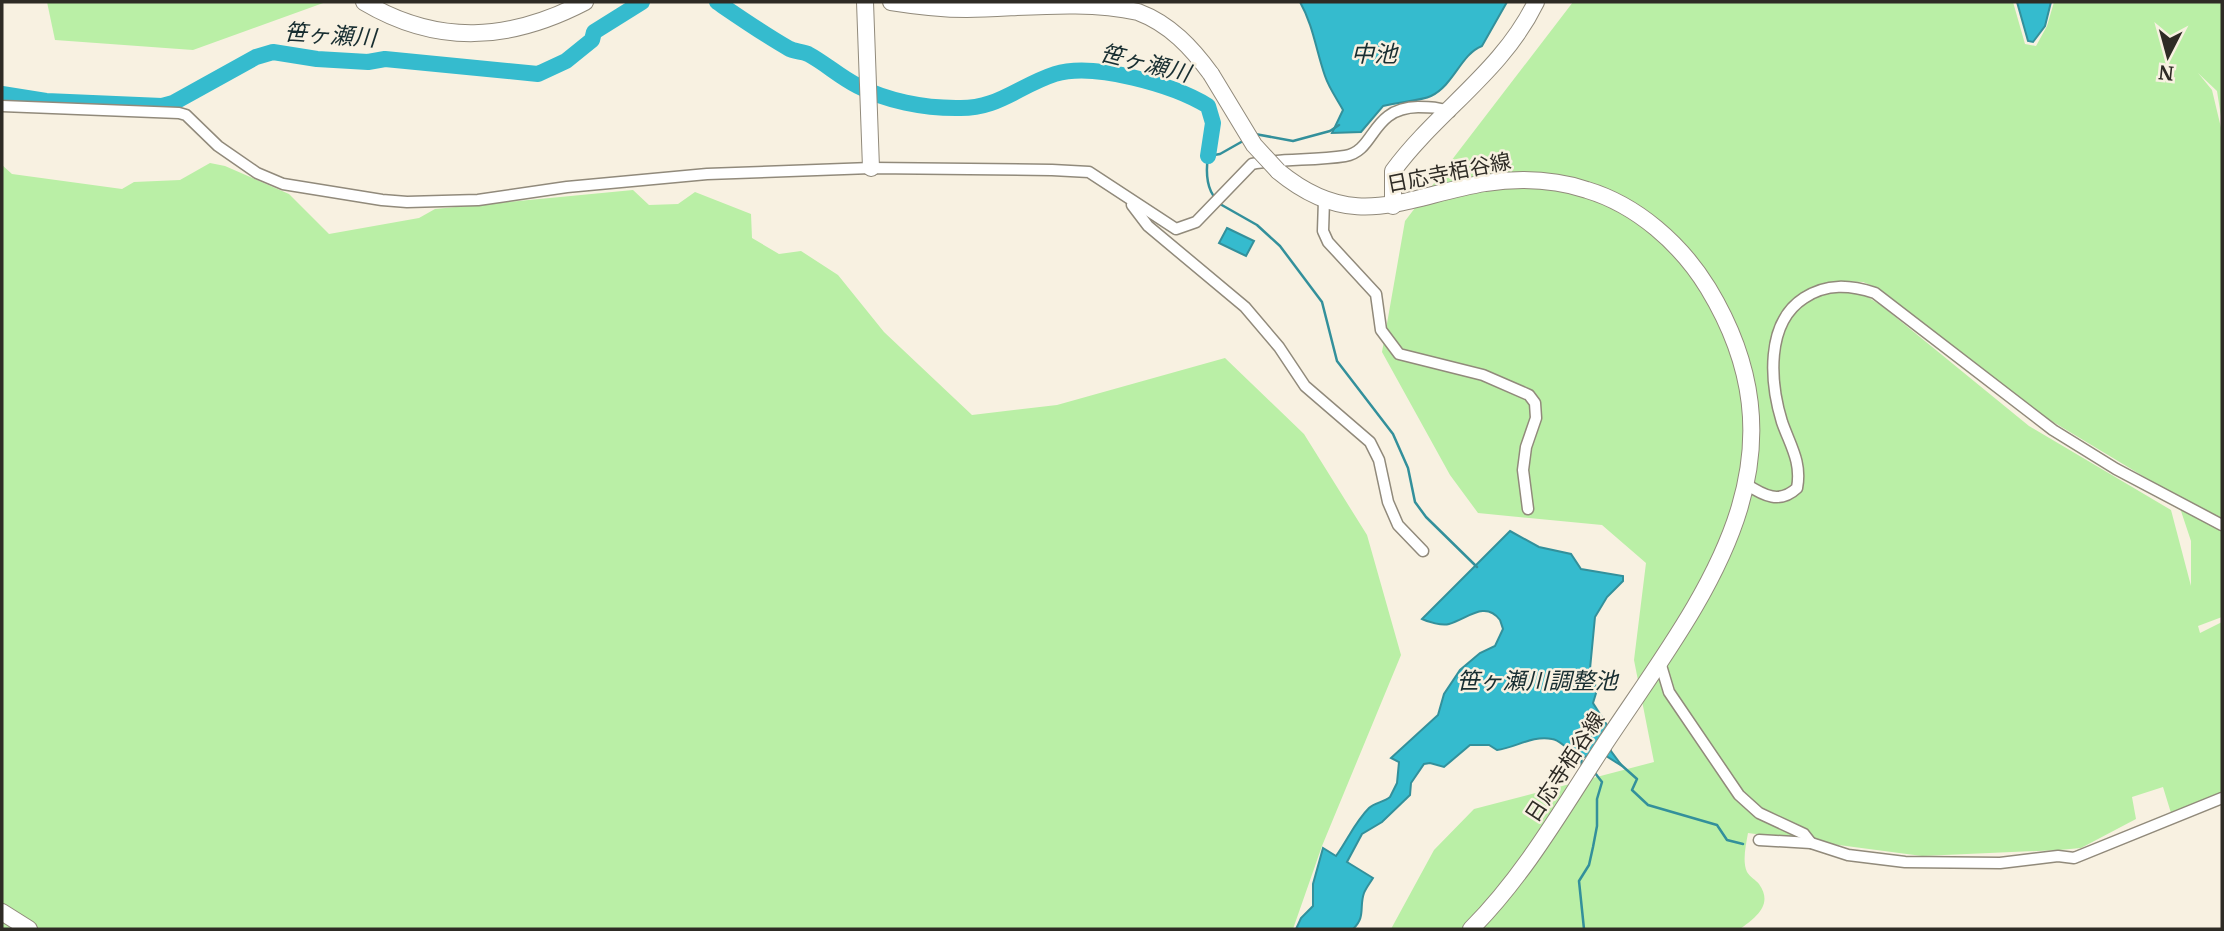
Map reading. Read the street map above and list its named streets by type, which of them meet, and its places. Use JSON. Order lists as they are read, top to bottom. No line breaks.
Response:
{"streets":{"main road":["日応寺栢谷線"]},"water":["笹ヶ瀬川","中池","笹ヶ瀬川調整池"],"north":"bottom"}
